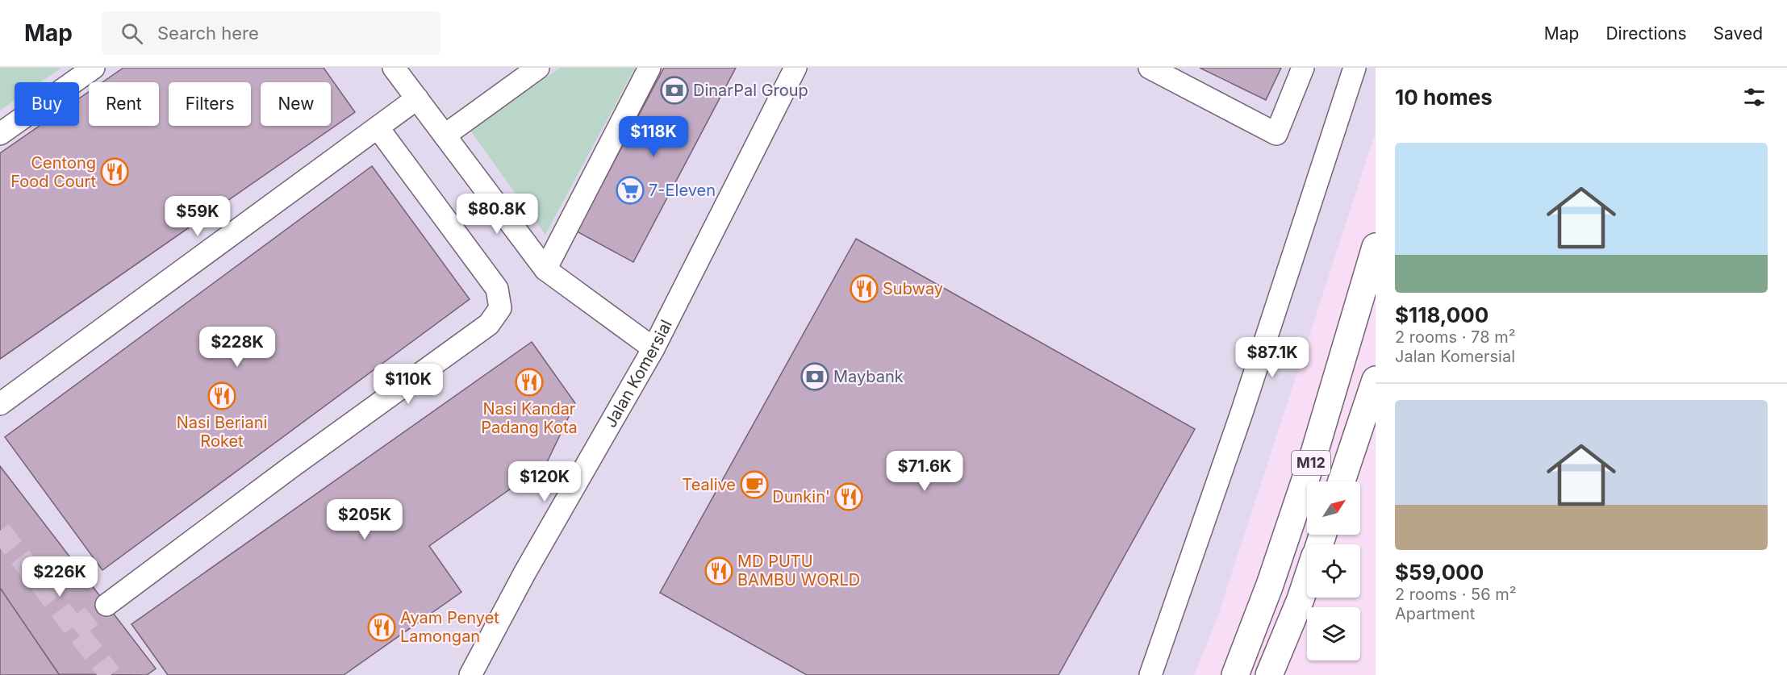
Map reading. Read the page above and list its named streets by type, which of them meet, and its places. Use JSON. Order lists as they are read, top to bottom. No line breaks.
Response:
{"streets":{"main road":["M12"],"street":["Jalan Komersial"]},"places":{"bank":["DinarPal Group","Maybank"],"restaurant":["Centong Food Court","Subway","Nasi Kandar Padang Kota","Nasi Beriani Roket","Dunkin'","MD PUTU BAMBU WORLD","Ayam Penyet Lamongan"],"supermarket":["7-Eleven"],"cafe":["Tealive"]},"north":"top right","page":{"header":"Map","search":"Search here","nav":["Map","Directions","Saved"],"heading":"10 homes","chip":["Buy","Rent","Filters","New"],"price":["$118K","$80.8K","$59K","$228K","$87.1K","$110K","$71.6K","$120K","$205K","$226K"],"list":[{"name":"$118,000","note":"2 rooms · 78 m² · Jalan Komersial"},{"name":"$59,000","note":"2 rooms · 56 m² · Apartment"}]}}
